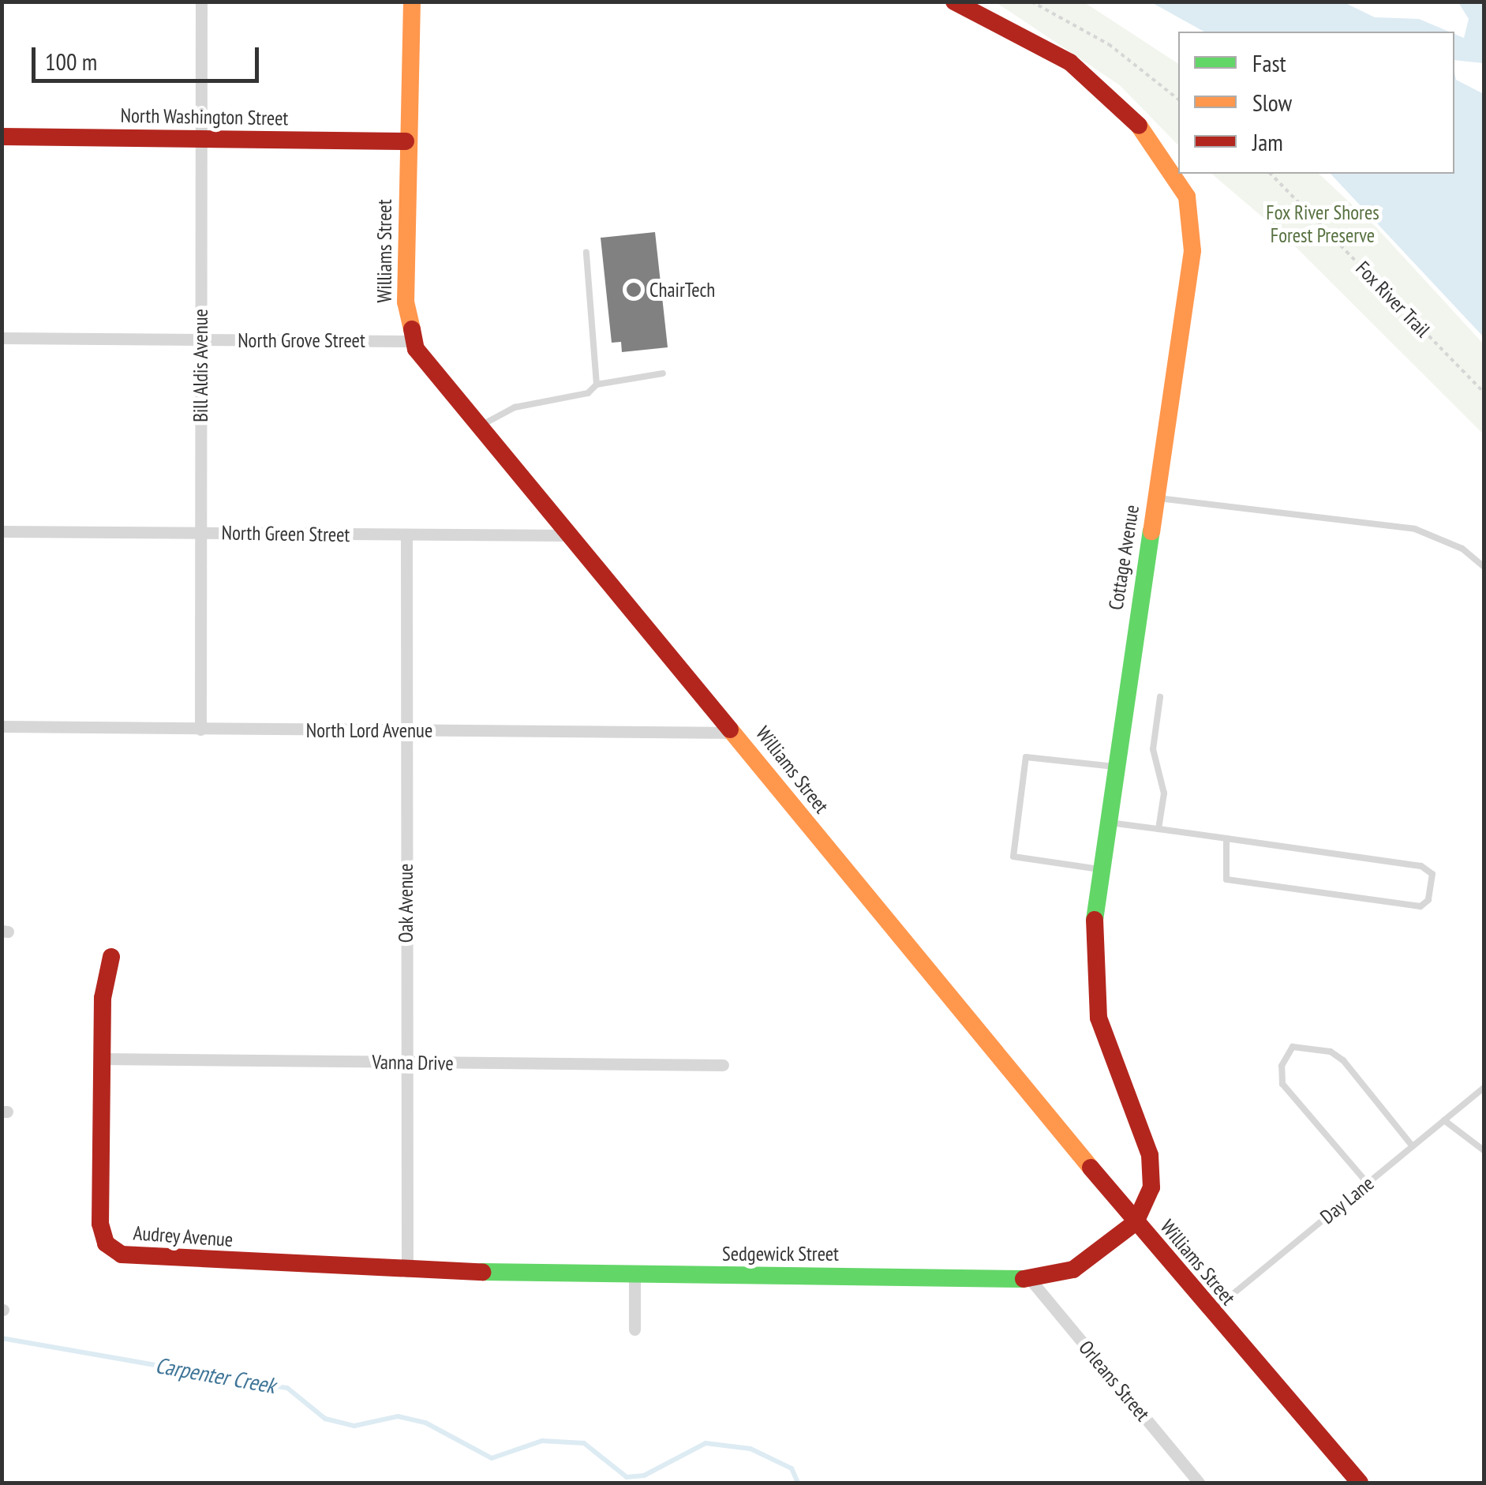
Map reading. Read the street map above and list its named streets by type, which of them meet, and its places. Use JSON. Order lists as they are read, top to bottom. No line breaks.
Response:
{"streets":{"street":["North Washington Street","Williams Street","North Grove Street","Bill Aldis Avenue","North Green Street","Cottage Avenue","North Lord Avenue","Oak Avenue","Vanna Drive","Audrey Avenue","Sedgewick Street","Orleans Street"],"lane":["Day Lane"],"path":["Fox River Trail"]},"crossings":[["North Washington Street","Williams Street"],["North Washington Street","Bill Aldis Avenue"],["Williams Street","North Grove Street"],["Williams Street","North Green Street"],["Williams Street","Cottage Avenue"],["Williams Street","North Lord Avenue"],["Williams Street","Day Lane"],["Williams Street","Sedgewick Street"],["North Grove Street","Bill Aldis Avenue"],["Bill Aldis Avenue","North Green Street"],["Bill Aldis Avenue","North Lord Avenue"],["North Green Street","Oak Avenue"],["Cottage Avenue","Sedgewick Street"],["North Lord Avenue","Oak Avenue"],["Oak Avenue","Vanna Drive"],["Oak Avenue","Audrey Avenue"],["Oak Avenue","Sedgewick Street"],["Vanna Drive","Audrey Avenue"],["Audrey Avenue","Sedgewick Street"],["Sedgewick Street","Orleans Street"]],"water":["Carpenter Creek"],"parks":["Fox River Shores Forest Preserve"],"places":["ChairTech"],"legend":["Fast","Slow","Jam"],"scale_bar":"100 m"}
